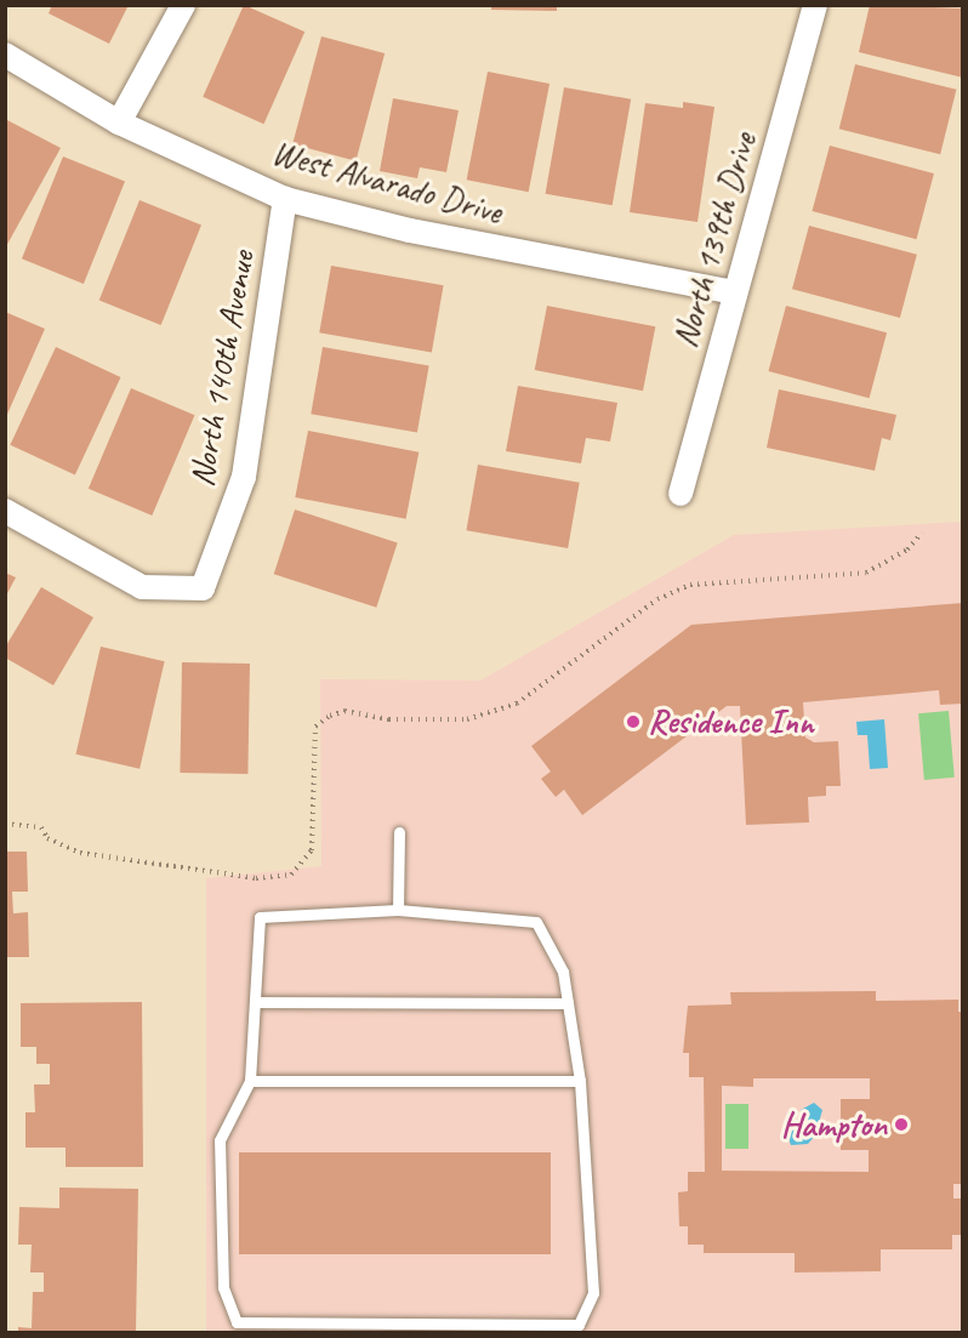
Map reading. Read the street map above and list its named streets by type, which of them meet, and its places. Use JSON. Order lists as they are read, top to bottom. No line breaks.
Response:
{"streets":{"street":["West Alvarado Drive","North 139th Drive","North 140th Avenue"]},"crossings":[["West Alvarado Drive","North 139th Drive"],["West Alvarado Drive","North 140th Avenue"]],"places":["Residence Inn","Hampton"]}
